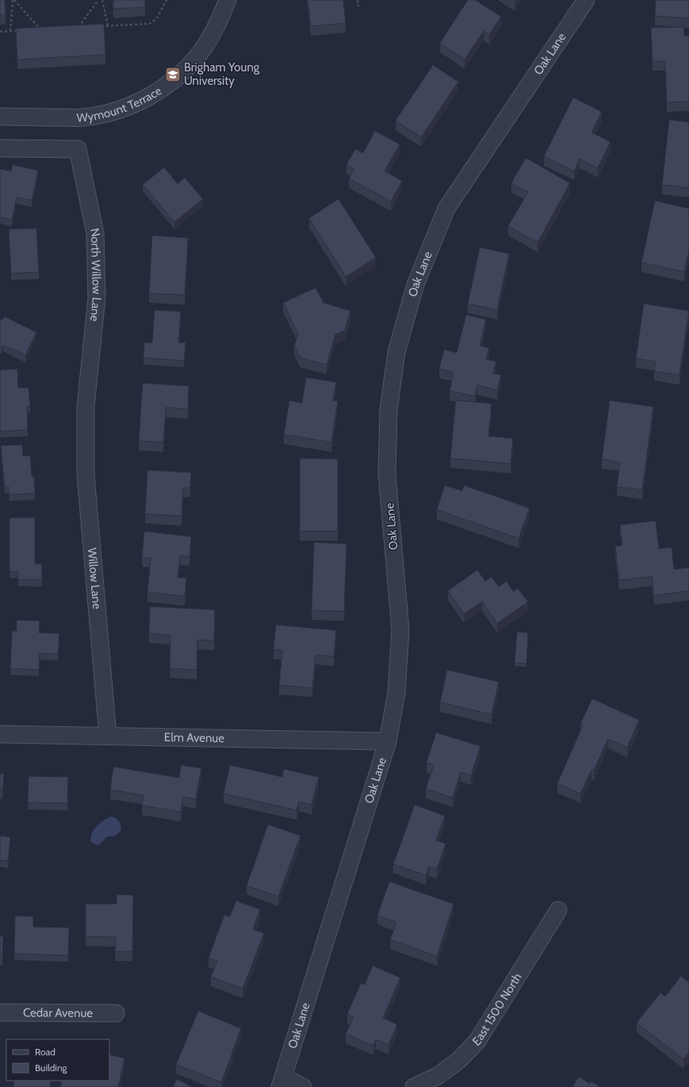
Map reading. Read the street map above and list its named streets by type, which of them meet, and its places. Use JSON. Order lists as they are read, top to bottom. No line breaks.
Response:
{"streets":{"street":["Oak Lane","Wymount Terrace","North Willow Lane","Willow Lane","Elm Avenue","East 1500 North","Cedar Avenue"]},"crossings":[["Oak Lane","Elm Avenue"],["North Willow Lane","Willow Lane"],["Willow Lane","Elm Avenue"]],"places":{"school or university":["Brigham Young University"]},"legend":["Road","Building"]}
